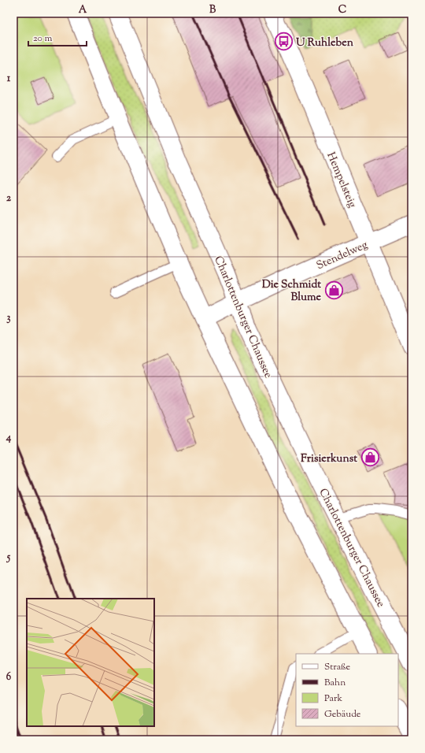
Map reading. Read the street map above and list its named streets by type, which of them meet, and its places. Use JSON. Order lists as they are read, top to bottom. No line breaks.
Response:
{"streets":{"main road":["Hempelsteig","Stendelweg","Charlottenburger Chaussee"]},"crossings":[["Hempelsteig","Stendelweg"],["Stendelweg","Charlottenburger Chaussee"]],"places":{"bus stop":["U Ruhleben"],"shop":["Die Schmidt Blume","Frisierkunst"]},"legend":["Straße","Bahn","Park","Gebäude"],"scale_bar":"20 m","grid":{"columns":["A","B","C"],"rows":["1","2","3","4","5","6"]}}
